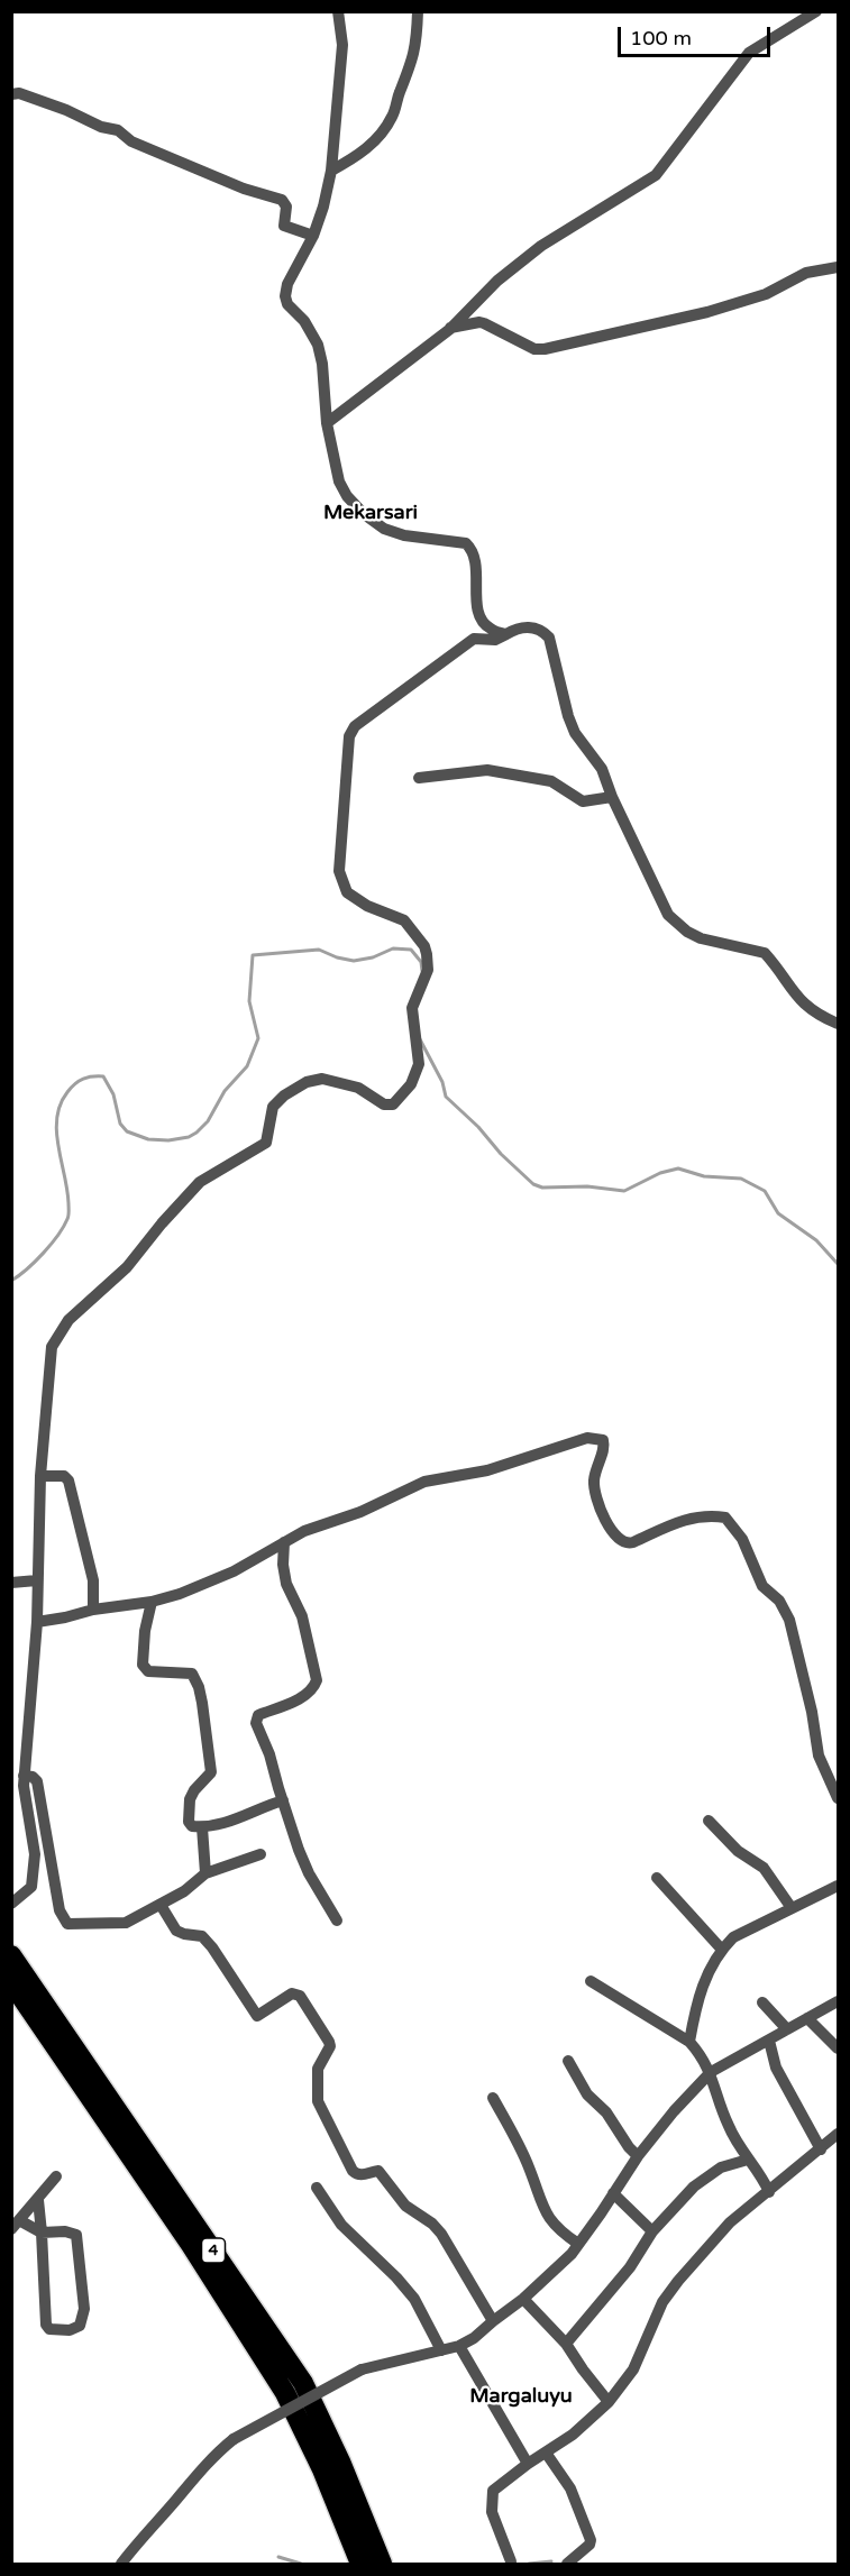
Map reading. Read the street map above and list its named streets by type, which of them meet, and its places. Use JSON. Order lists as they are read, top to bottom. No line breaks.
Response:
{"streets":{"highway":["4"]},"districts":["Mekarsari","Margaluyu"],"scale_bar":"100 m"}
